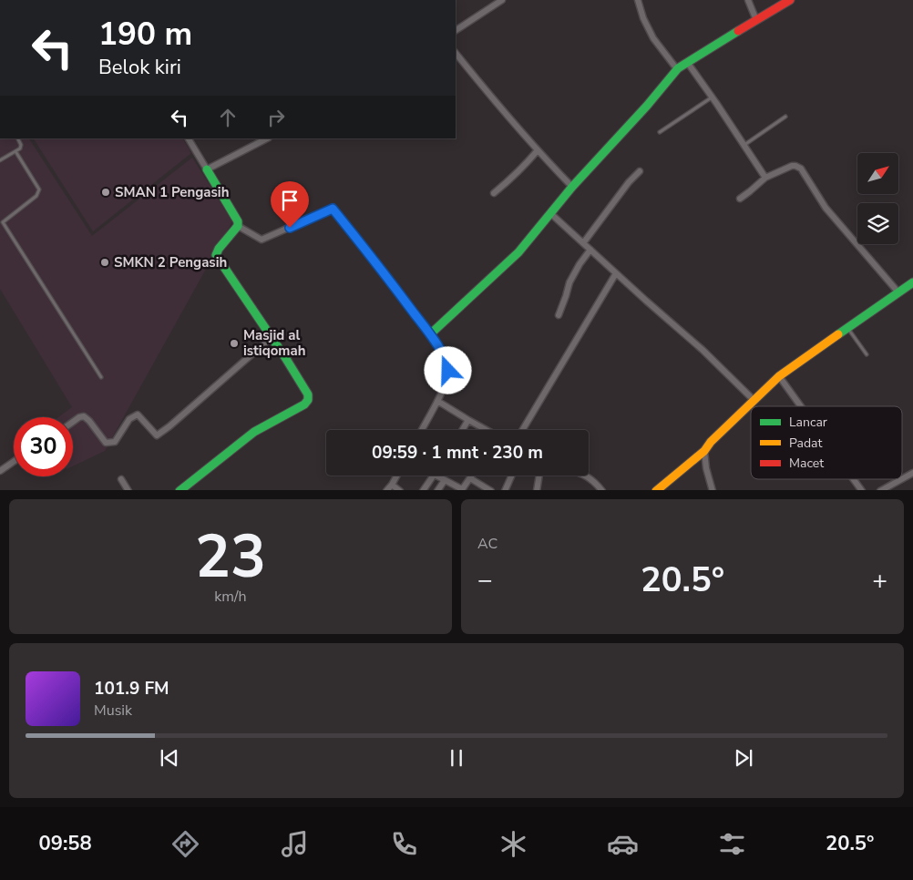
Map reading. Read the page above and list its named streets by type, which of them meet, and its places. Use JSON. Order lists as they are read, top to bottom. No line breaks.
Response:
{"places":["SMAN 1 Pengasih","SMKN 2 Pengasih","Masjid al istiqomah"],"legend":["Lancar","Padat","Macet"],"north":"top right","page":{"turn":["190 m","Belok kiri"],"limit":"30","trip":"09:59 · 1 mnt · 230 m","tile":[["23","km/h"],"AC"],"heat":["−","20.5°","+"],"song":["101.9 FM","Musik"],"tabs":["09:58","20.5°"]}}
